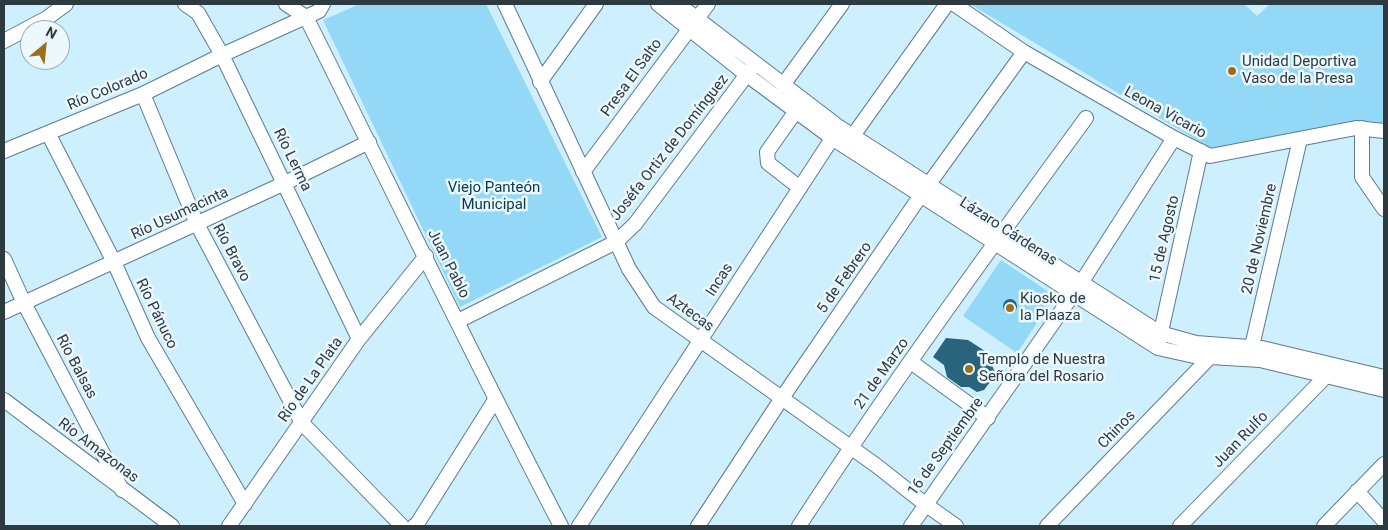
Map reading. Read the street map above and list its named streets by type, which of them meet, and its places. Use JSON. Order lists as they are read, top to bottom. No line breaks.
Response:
{"streets":{"street":["Presa El Salto","Río Colorado","Leona Vicario","Joséfa Ortiz de Domínguez","Río Lerma","Río Usumacinta","Lázaro Cárdenas","15 de Agosto","20 de Noviembre","Río Bravo","Juan Pablo","5 de Febrero","Incas","Aztecas","Río Pánuco","Río Balsas","21 de Marzo","Río de La Plata","Chinos","Juan Rulfo","16 de Septiembre","Río Amazonas"]},"crossings":[["Presa El Salto","Lázaro Cárdenas"],["Presa El Salto","Aztecas"],["Río Colorado","Río Lerma"],["Río Colorado","Río Bravo"],["Río Colorado","Juan Pablo"],["Río Colorado","Río Pánuco"],["Leona Vicario","15 de Agosto"],["Leona Vicario","20 de Noviembre"],["Leona Vicario","5 de Febrero"],["Leona Vicario","16 de Septiembre"],["Joséfa Ortiz de Domínguez","Lázaro Cárdenas"],["Joséfa Ortiz de Domínguez","Juan Pablo"],["Joséfa Ortiz de Domínguez","Aztecas"],["Río Lerma","Río Usumacinta"],["Río Lerma","Río de La Plata"],["Río Usumacinta","Río Bravo"],["Río Usumacinta","Juan Pablo"],["Río Usumacinta","Río Pánuco"],["Río Usumacinta","Río Balsas"],["Lázaro Cárdenas","15 de Agosto"],["Lázaro Cárdenas","20 de Noviembre"],["Lázaro Cárdenas","5 de Febrero"],["Lázaro Cárdenas","Incas"],["Lázaro Cárdenas","21 de Marzo"],["Lázaro Cárdenas","Chinos"],["Lázaro Cárdenas","Juan Rulfo"],["Lázaro Cárdenas","16 de Septiembre"],["Río Bravo","Río de La Plata"],["Juan Pablo","Río de La Plata"],["5 de Febrero","Aztecas"],["Incas","Aztecas"],["Aztecas","21 de Marzo"],["Aztecas","16 de Septiembre"],["Río Pánuco","Río de La Plata"],["Río Balsas","Río Amazonas"]],"parks":["Viejo Panteón Municipal"],"places":["Unidad Deportiva Vaso de la Presa","Kiosko de la Plaaza","Templo de Nuestra Señora del Rosario"],"north":"top right"}
